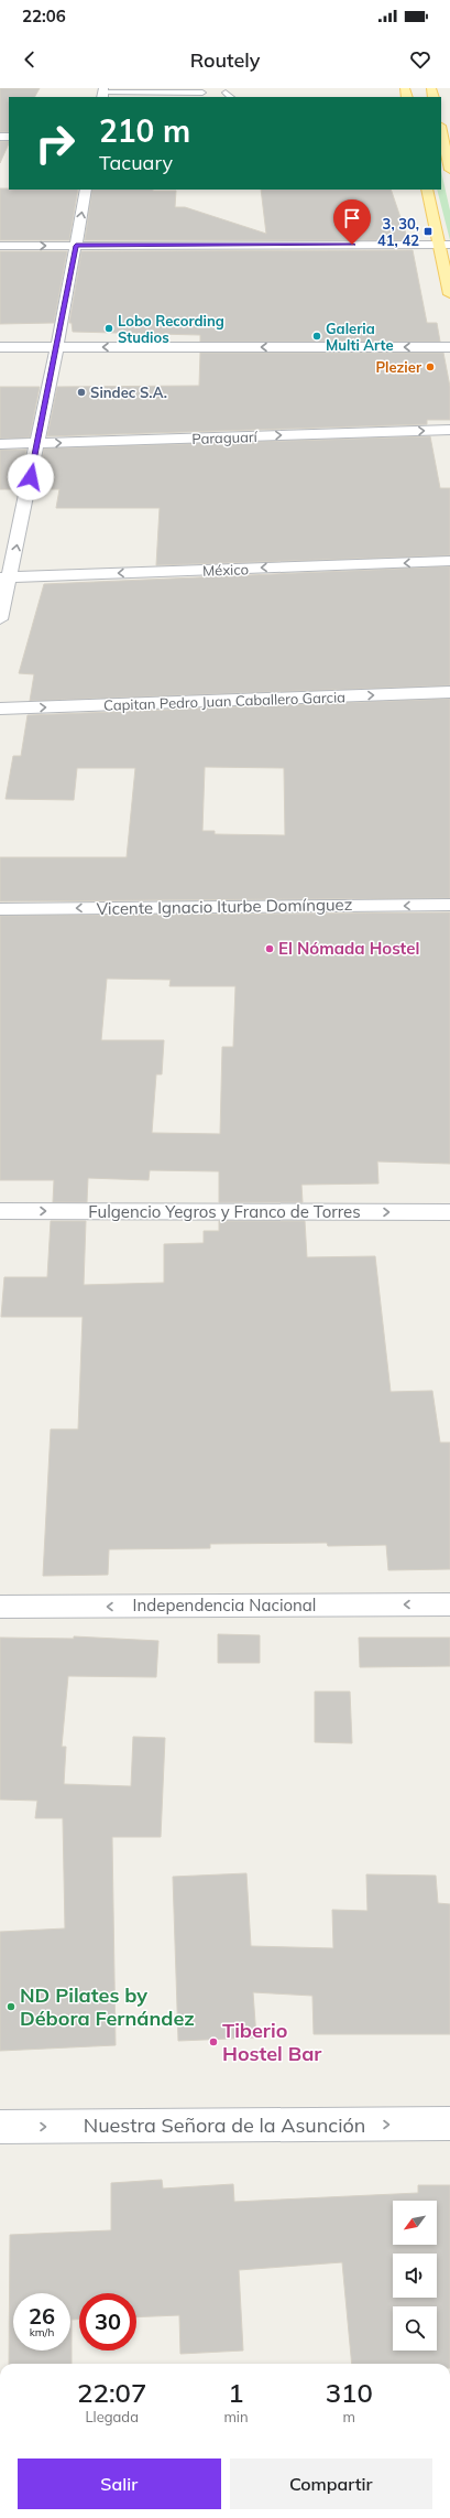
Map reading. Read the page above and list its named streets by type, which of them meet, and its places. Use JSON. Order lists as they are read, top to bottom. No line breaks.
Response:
{"streets":{"street":["Paraguarí","México","Capitan Pedro Juan Caballero Garcia","Vicente Ignacio Iturbe Domínguez","Fulgencio Yegros y Franco de Torres","Independencia Nacional","Nuestra Señora de la Asunción"]},"one_way":["México","Capitan Pedro Juan Caballero Garcia","Vicente Ignacio Iturbe Domínguez","Fulgencio Yegros y Franco de Torres","Independencia Nacional","Nuestra Señora de la Asunción"],"places":{"transit":["3, 30, 41, 42"],"other":["Lobo Recording Studios","Galeria Multi Arte","Plezier","Sindec S.A.","El Nómada Hostel","ND Pilates by Débora Fernández","Tiberio Hostel Bar"]},"north":"bottom left","page":{"status":"22:06","header":"Routely","turn":["210 m","Tacuary"],"speed":"26 km/h","limit":"30","eta":["22:07","Llegada","1","min","310","m"],"buttons":["Salir","Compartir"]}}
